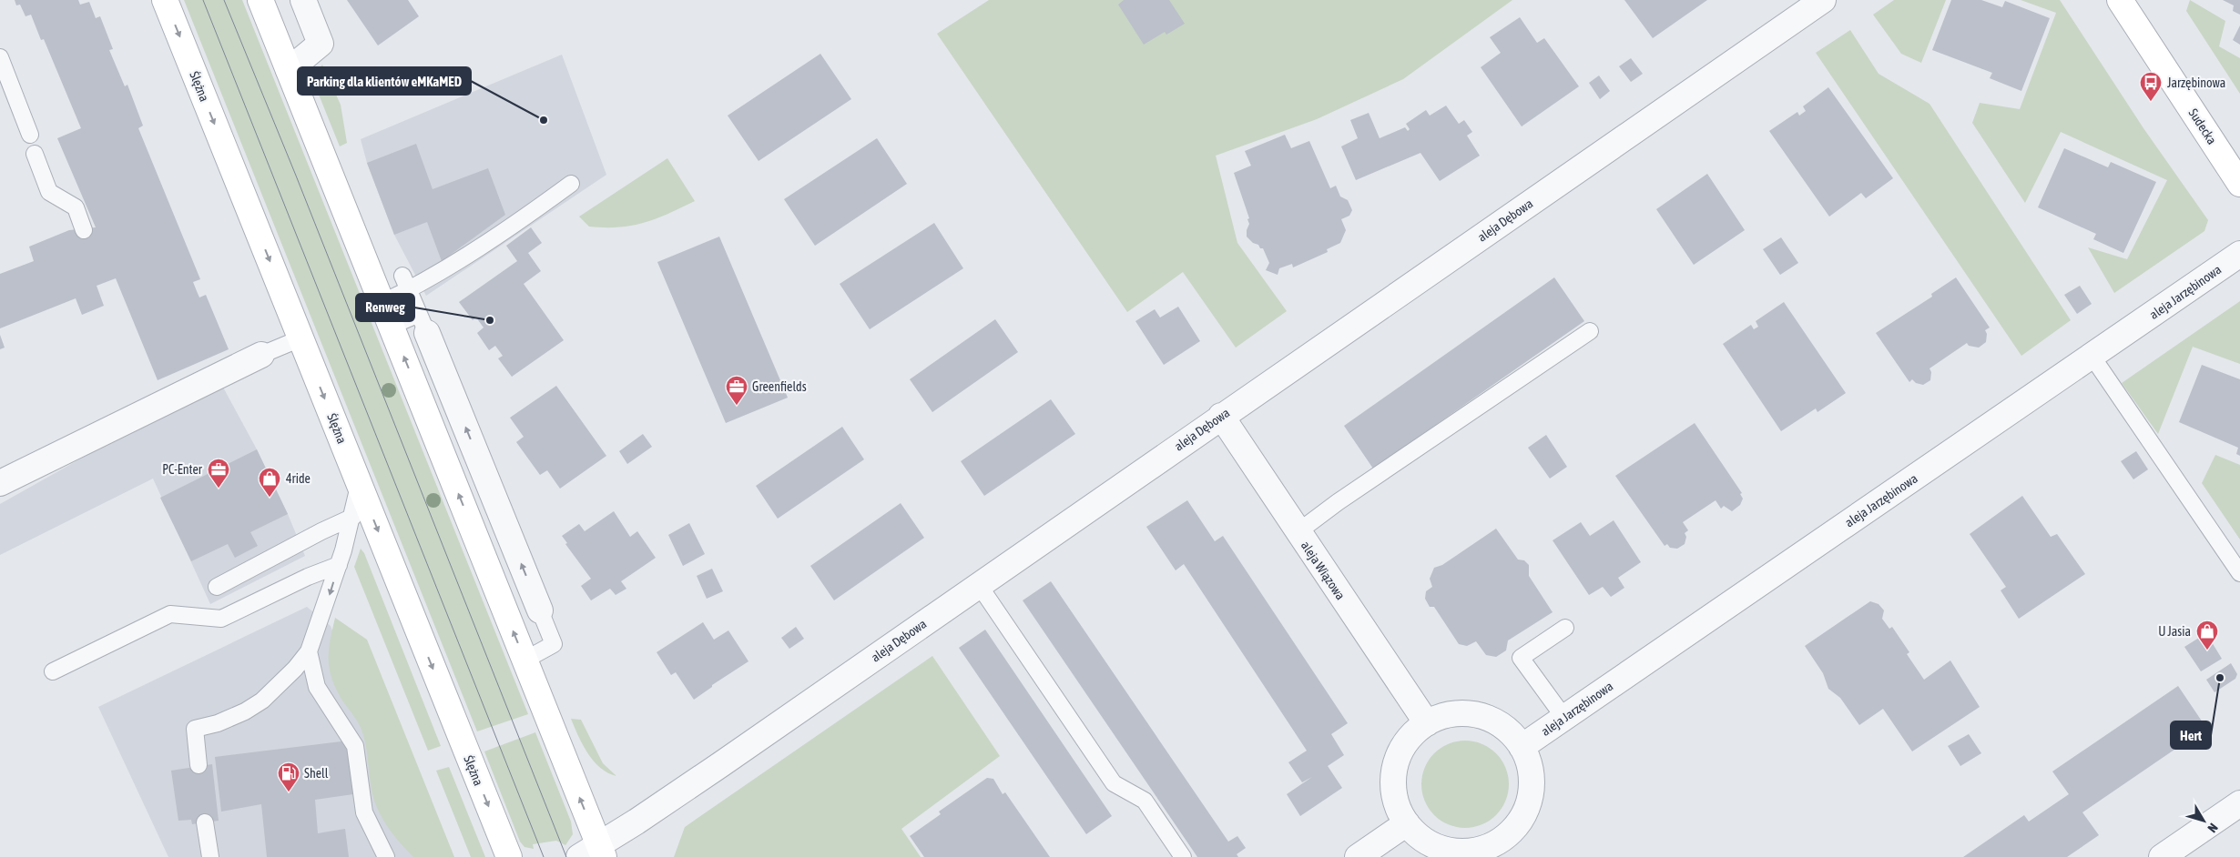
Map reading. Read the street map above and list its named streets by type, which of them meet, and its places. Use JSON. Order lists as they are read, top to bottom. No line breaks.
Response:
{"streets":{"main road":["Ślężna","Sudecka"],"street":["aleja Dębowa","aleja Jarzębinowa","aleja Wiązowa"]},"crossings":[["aleja Dębowa","aleja Wiązowa"],["aleja Jarzębinowa","aleja Wiązowa"]],"places":{"bus stop":["Jarzębinowa"],"other":["Parking dla klientów eMKaMED","Renweg","Hert"],"office":["Greenfields","PC-Enter"],"shop":["4ride","U Jasia"],"fuel station":["Shell"]},"north":"bottom right"}
